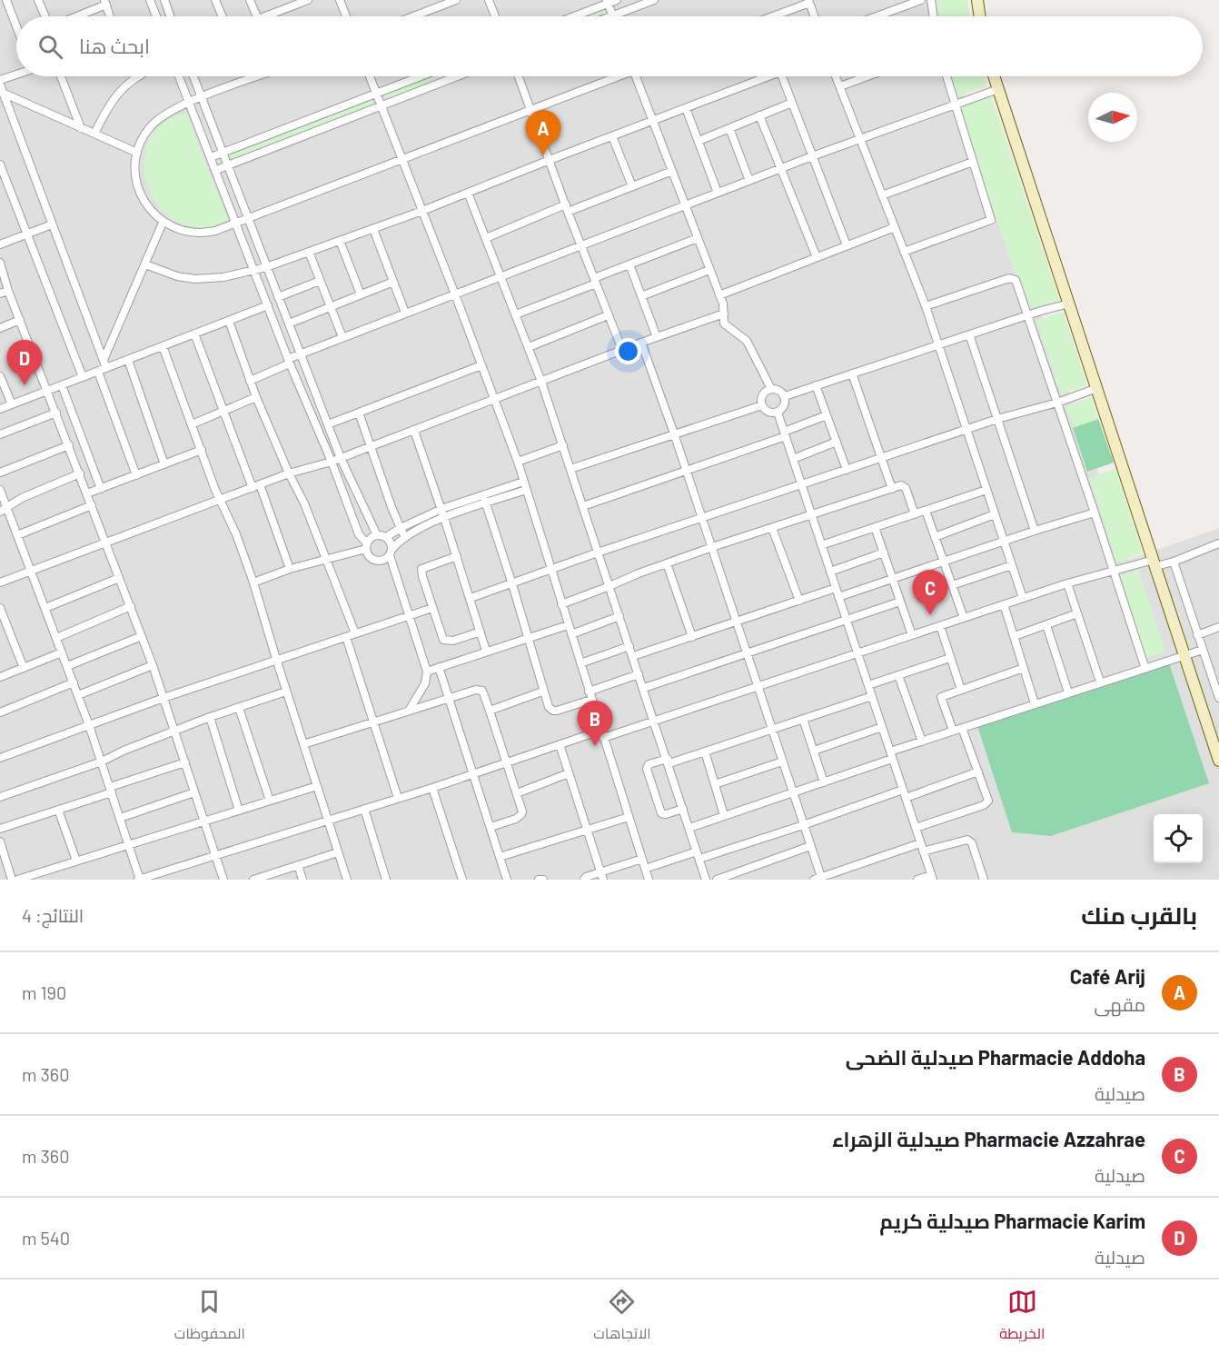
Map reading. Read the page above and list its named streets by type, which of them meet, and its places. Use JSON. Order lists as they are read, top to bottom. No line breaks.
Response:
{"north":"right","page":{"search":"ابحث هنا","pins":["A","D","C","B"],"heading":["بالقرب منك","النتائج: 4"],"list":[{"mark":"A","name":"Café Arij","note":"مقهى","value":"190 m"},{"mark":"B","name":"Pharmacie Addoha صيدلية الضحى","note":"صيدلية","value":"360 m"},{"mark":"C","name":"Pharmacie Azzahrae صيدلية الزهراء","note":"صيدلية","value":"360 m"},{"mark":"D","name":"Pharmacie Karim صيدلية كريم","note":"صيدلية","value":"540 m"}],"nav":["الخريطة","الاتجاهات","المحفوظات"]}}
